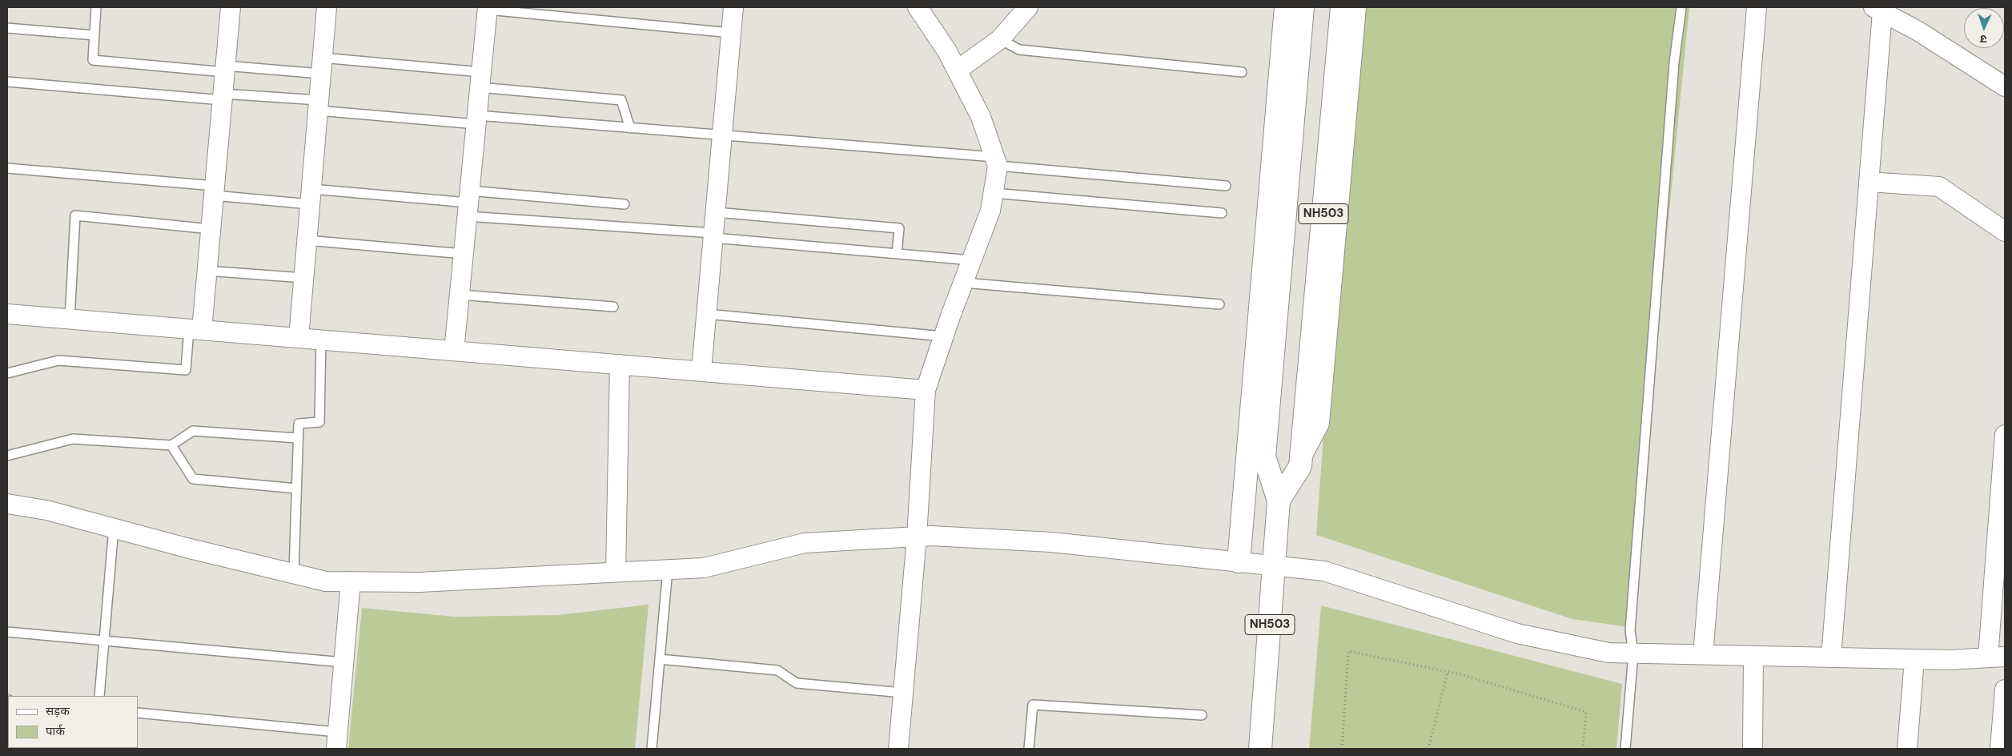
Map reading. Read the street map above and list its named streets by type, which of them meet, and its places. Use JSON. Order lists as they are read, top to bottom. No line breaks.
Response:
{"streets":{"main road":["NH503"]},"legend":["सड़क","पार्क"],"north":"bottom"}
